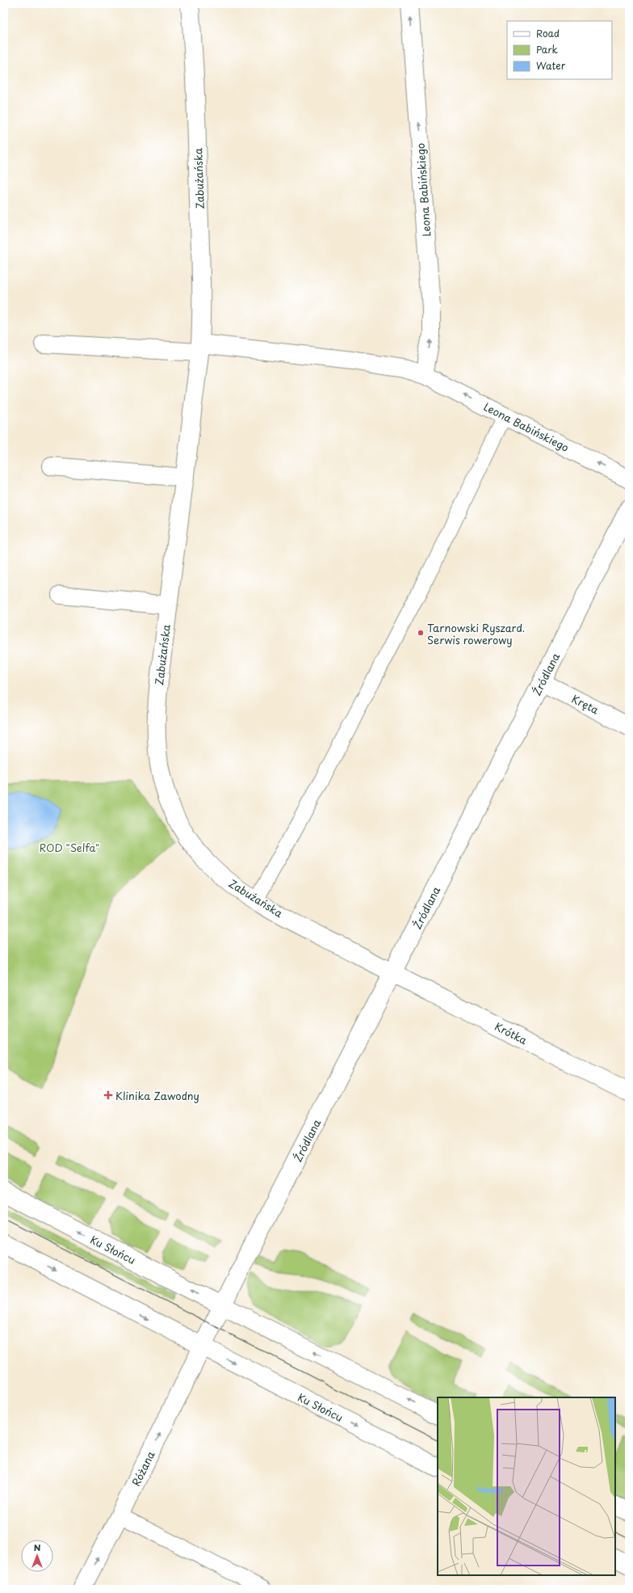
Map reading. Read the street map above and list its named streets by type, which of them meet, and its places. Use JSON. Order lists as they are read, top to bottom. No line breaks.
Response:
{"streets":{"street":["Zabużańska","Leona Babińskiego","Źródlana","Kręta","Krótka","Ku Słońcu","Różana"]},"crossings":[["Zabużańska","Leona Babińskiego"],["Zabużańska","Źródlana"],["Zabużańska","Krótka"],["Źródlana","Kręta"],["Źródlana","Krótka"],["Źródlana","Ku Słońcu"],["Ku Słońcu","Różana"]],"one_way":["Leona Babińskiego","Różana"],"parks":["ROD \"Selfa\""],"places":{"other":["Tarnowski Ryszard. Serwis rowerowy"],"health":["Klinika Zawodny"]},"legend":["Road","Park","Water"],"north":"top"}
